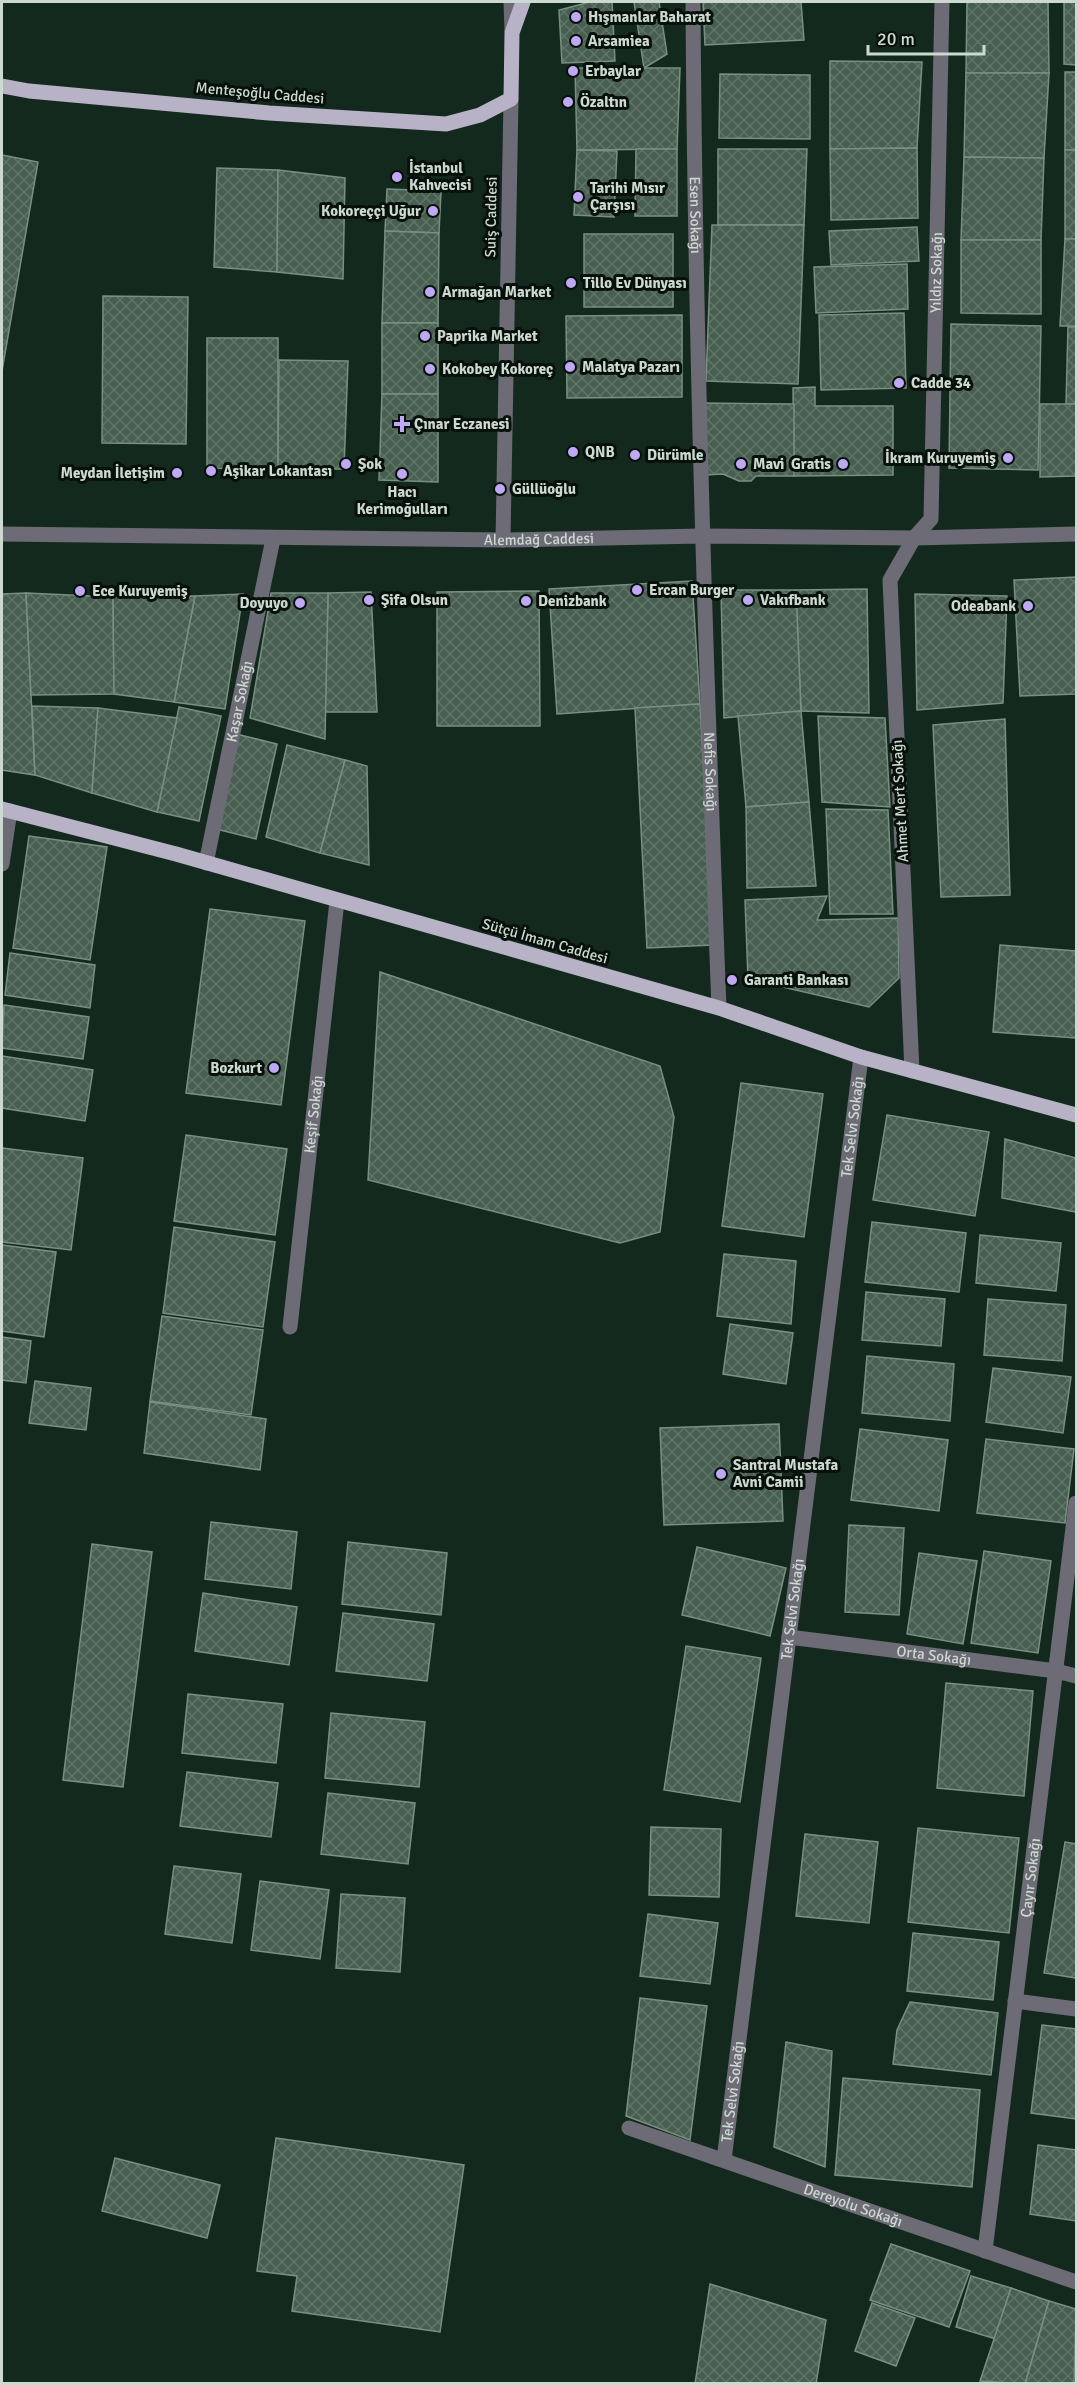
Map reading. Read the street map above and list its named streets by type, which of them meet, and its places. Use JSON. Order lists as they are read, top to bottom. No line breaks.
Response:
{"streets":{"main road":["Menteşoğlu Caddesi","Suiş Caddesi","Sütçü İmam Caddesi"],"street":["Esen Sokağı","Yıldız Sokağı","Alemdağ Caddesi","Kaşar Sokağı","Nefis Sokağı","Ahmet Mert Sokağı","Keşif Sokağı","Tek Selvi Sokağı","Orta Sokağı","Çayır Sokağı","Dereyolu Sokağı"]},"crossings":[["Menteşoğlu Caddesi","Suiş Caddesi"],["Esen Sokağı","Alemdağ Caddesi"],["Esen Sokağı","Nefis Sokağı"],["Suiş Caddesi","Alemdağ Caddesi"],["Yıldız Sokağı","Alemdağ Caddesi"],["Yıldız Sokağı","Ahmet Mert Sokağı"],["Alemdağ Caddesi","Kaşar Sokağı"],["Alemdağ Caddesi","Nefis Sokağı"],["Alemdağ Caddesi","Ahmet Mert Sokağı"],["Kaşar Sokağı","Sütçü İmam Caddesi"],["Nefis Sokağı","Sütçü İmam Caddesi"],["Ahmet Mert Sokağı","Sütçü İmam Caddesi"],["Sütçü İmam Caddesi","Keşif Sokağı"],["Sütçü İmam Caddesi","Tek Selvi Sokağı"],["Tek Selvi Sokağı","Orta Sokağı"],["Tek Selvi Sokağı","Dereyolu Sokağı"],["Orta Sokağı","Çayır Sokağı"],["Çayır Sokağı","Dereyolu Sokağı"]],"places":{"other":["Hışmanlar Baharat","Arsamiea","Erbaylar","Özaltın","İstanbul Kahvecisi","Tarihi Mısır Çarşısı","Kokoreççi Uğur","Tillo Ev Dünyası","Armağan Market","Paprika Market","Malatya Pazarı","Kokobey Kokoreç","Cadde 34","QNB","Dürümle","İkram Kuruyemiş","Şok","Mavi","Gratis","Aşikar Lokantası","Meydan İletişim","Hacı Kerimoğulları","Güllüoğlu","Ercan Burger","Ece Kuruyemiş","Şifa Olsun","Vakıfbank","Denizbank","Doyuyo","Odeabank","Garanti Bankası","Bozkurt","Santral Mustafa Avni Camii"],"health":["Çınar Eczanesi"]},"scale_bar":"20 m"}
